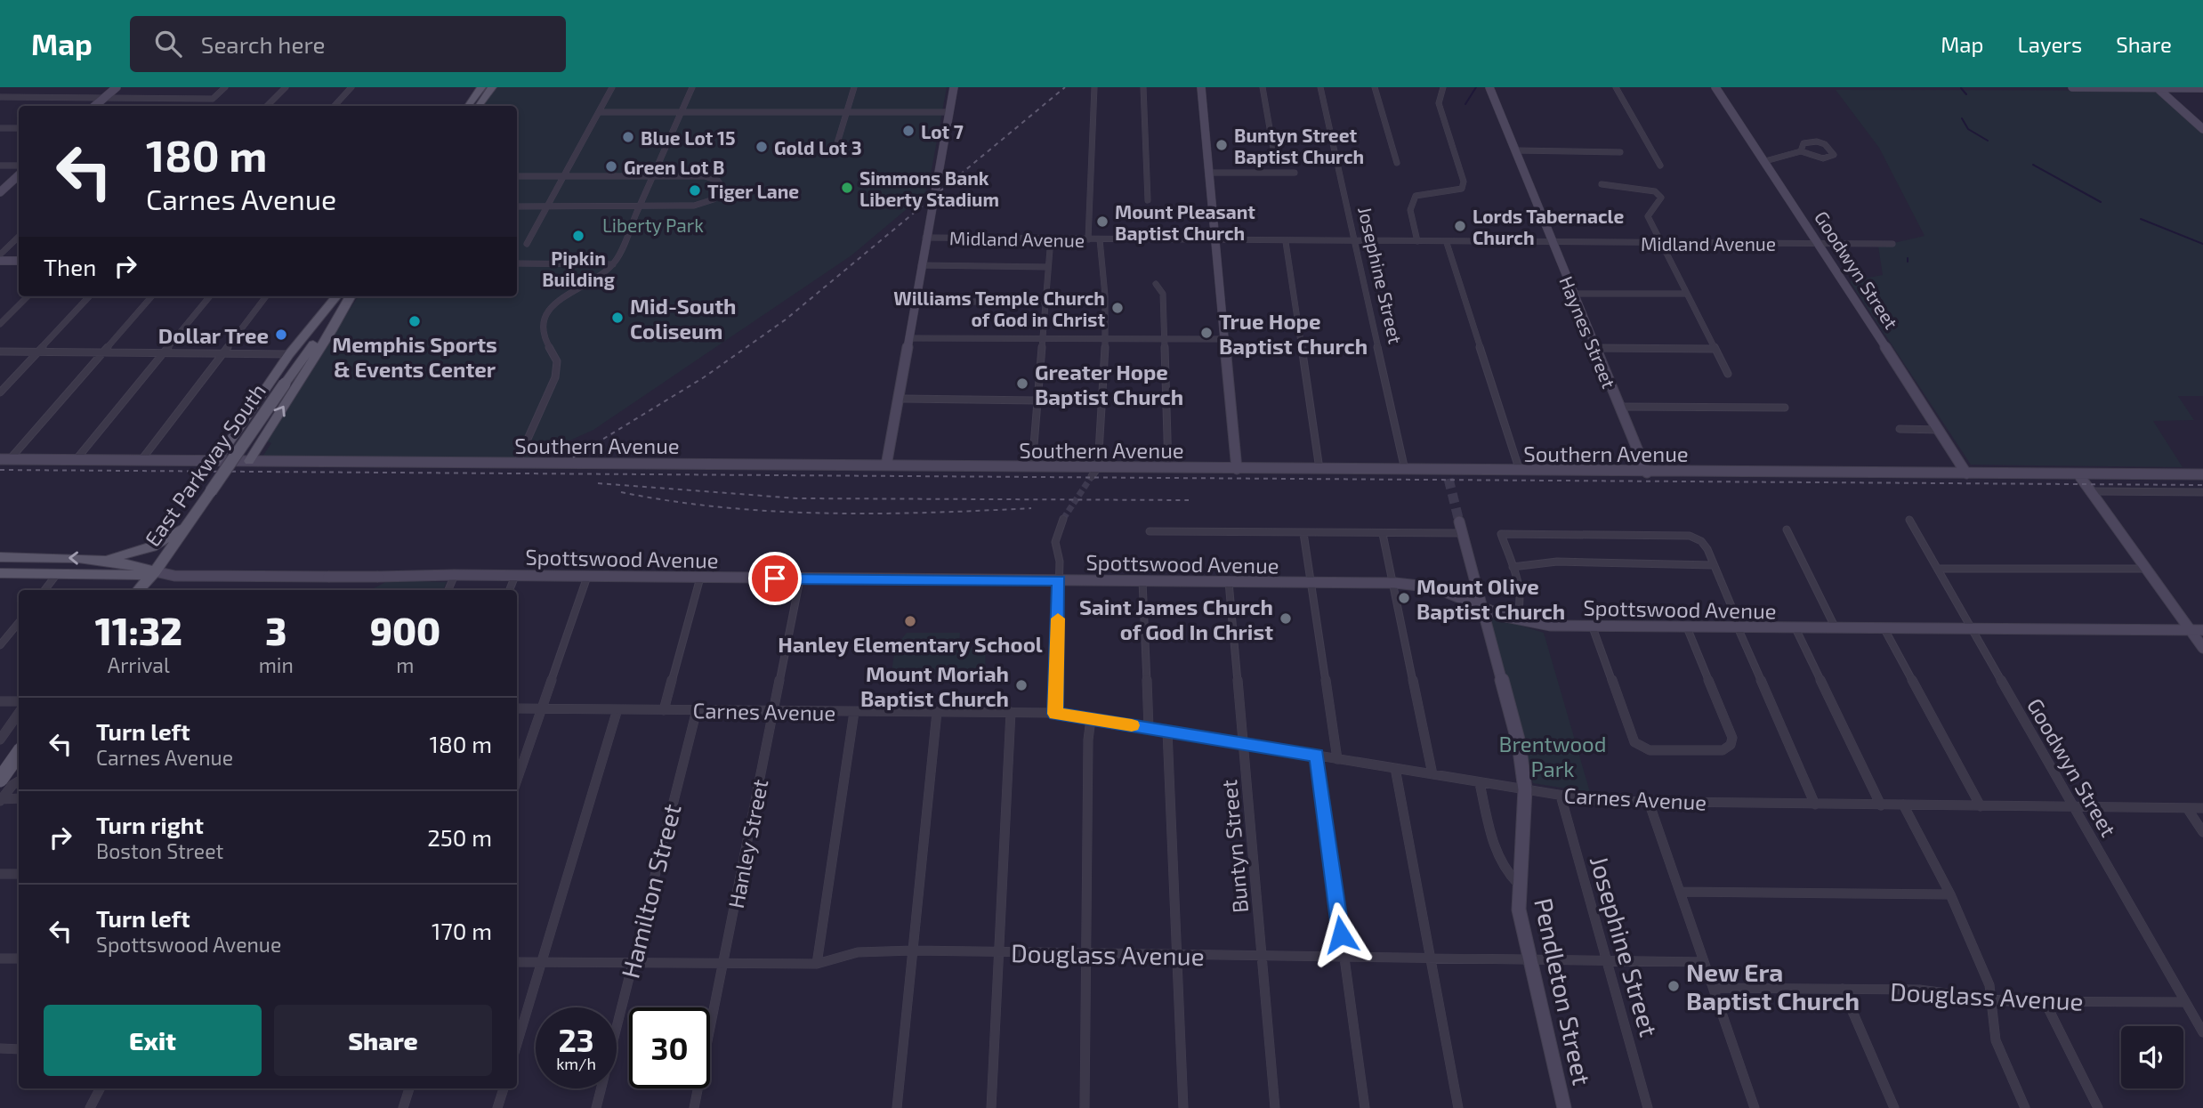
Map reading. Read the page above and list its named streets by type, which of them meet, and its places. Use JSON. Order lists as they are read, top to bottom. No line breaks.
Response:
{"streets":{"main road":["Southern Avenue","East Parkway South"],"street":["Midland Avenue","Goodwyn Street","Josephine Street","Haynes Street","Spottswood Avenue","Carnes Avenue","Hanley Street","Buntyn Street","Hamilton Street","Douglass Avenue","Pendleton Street"]},"crossings":[["Midland Avenue","Goodwyn Street"],["Midland Avenue","Josephine Street"],["Midland Avenue","Haynes Street"],["Goodwyn Street","Southern Avenue"],["Goodwyn Street","Spottswood Avenue"],["Goodwyn Street","Carnes Avenue"],["Goodwyn Street","Douglass Avenue"],["Josephine Street","Southern Avenue"],["Josephine Street","Carnes Avenue"],["Josephine Street","Douglass Avenue"],["Haynes Street","Southern Avenue"],["East Parkway South","Spottswood Avenue"],["Spottswood Avenue","Hanley Street"],["Spottswood Avenue","Buntyn Street"],["Carnes Avenue","Hanley Street"],["Carnes Avenue","Buntyn Street"],["Carnes Avenue","Hamilton Street"],["Carnes Avenue","Pendleton Street"],["Hanley Street","Douglass Avenue"],["Buntyn Street","Douglass Avenue"],["Hamilton Street","Douglass Avenue"],["Douglass Avenue","Pendleton Street"]],"parks":["Liberty Park","Brentwood Park"],"places":["Lot 7","Blue Lot 15","Buntyn Street Baptist Church","Gold Lot 3","Green Lot B","Simmons Bank Liberty Stadium","Tiger Lane","Mount Pleasant Baptist Church","Lords Tabernacle Church","Pipkin Building","Williams Temple Church of God in Christ","Mid-South Coliseum","Memphis Sports & Events Center","True Hope Baptist Church","Dollar Tree","Greater Hope Baptist Church","Mount Olive Baptist Church","Saint James Church of God In Christ","Hanley Elementary School","Mount Moriah Baptist Church","New Era Baptist Church"],"page":{"header":"Map","search":"Search here","nav":["Map","Layers","Share"],"turn":["180 m","Carnes Avenue"],"then":"Then","eta":["11:32","Arrival","3","min","900","m"],"list":[{"name":"Turn left","note":"Carnes Avenue","value":"180 m"},{"name":"Turn right","note":"Boston Street","value":"250 m"},{"name":"Turn left","note":"Spottswood Avenue","value":"170 m"}],"buttons":["Exit","Share"],"speed":"23 km/h","limit":"30"}}
